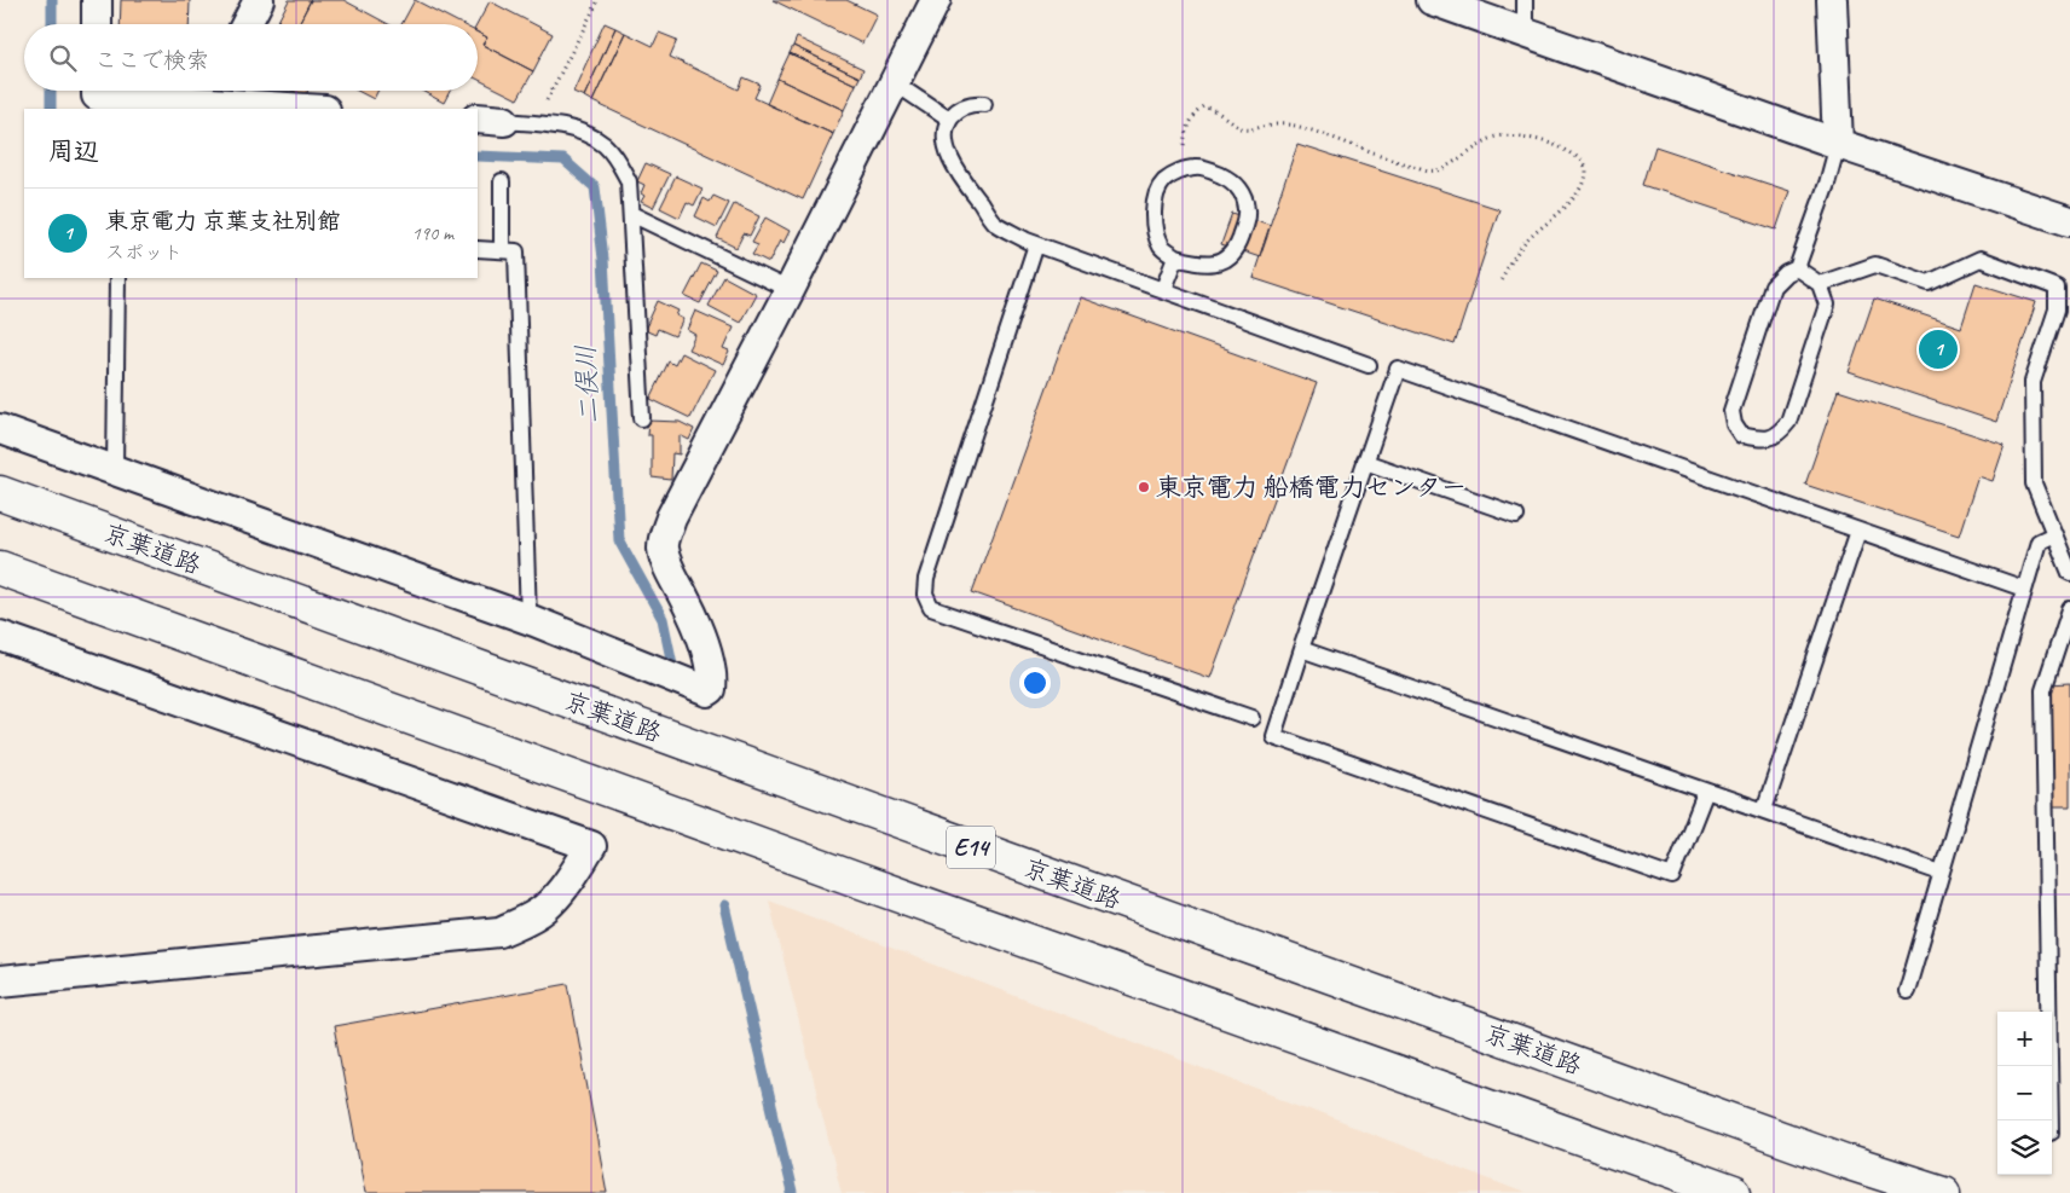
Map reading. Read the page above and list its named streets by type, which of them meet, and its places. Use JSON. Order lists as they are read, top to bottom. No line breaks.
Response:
{"streets":{"highway":["京葉道路","E14"]},"water":["二俣川"],"places":["東京電力 船橋電力センター"],"page":{"search":"ここで検索","heading":"周辺","list":[{"mark":"1","name":"東京電力 京葉支社別館","note":"スポット","value":"190 m"}],"pins":"1","map_buttons":["+","−"]}}
